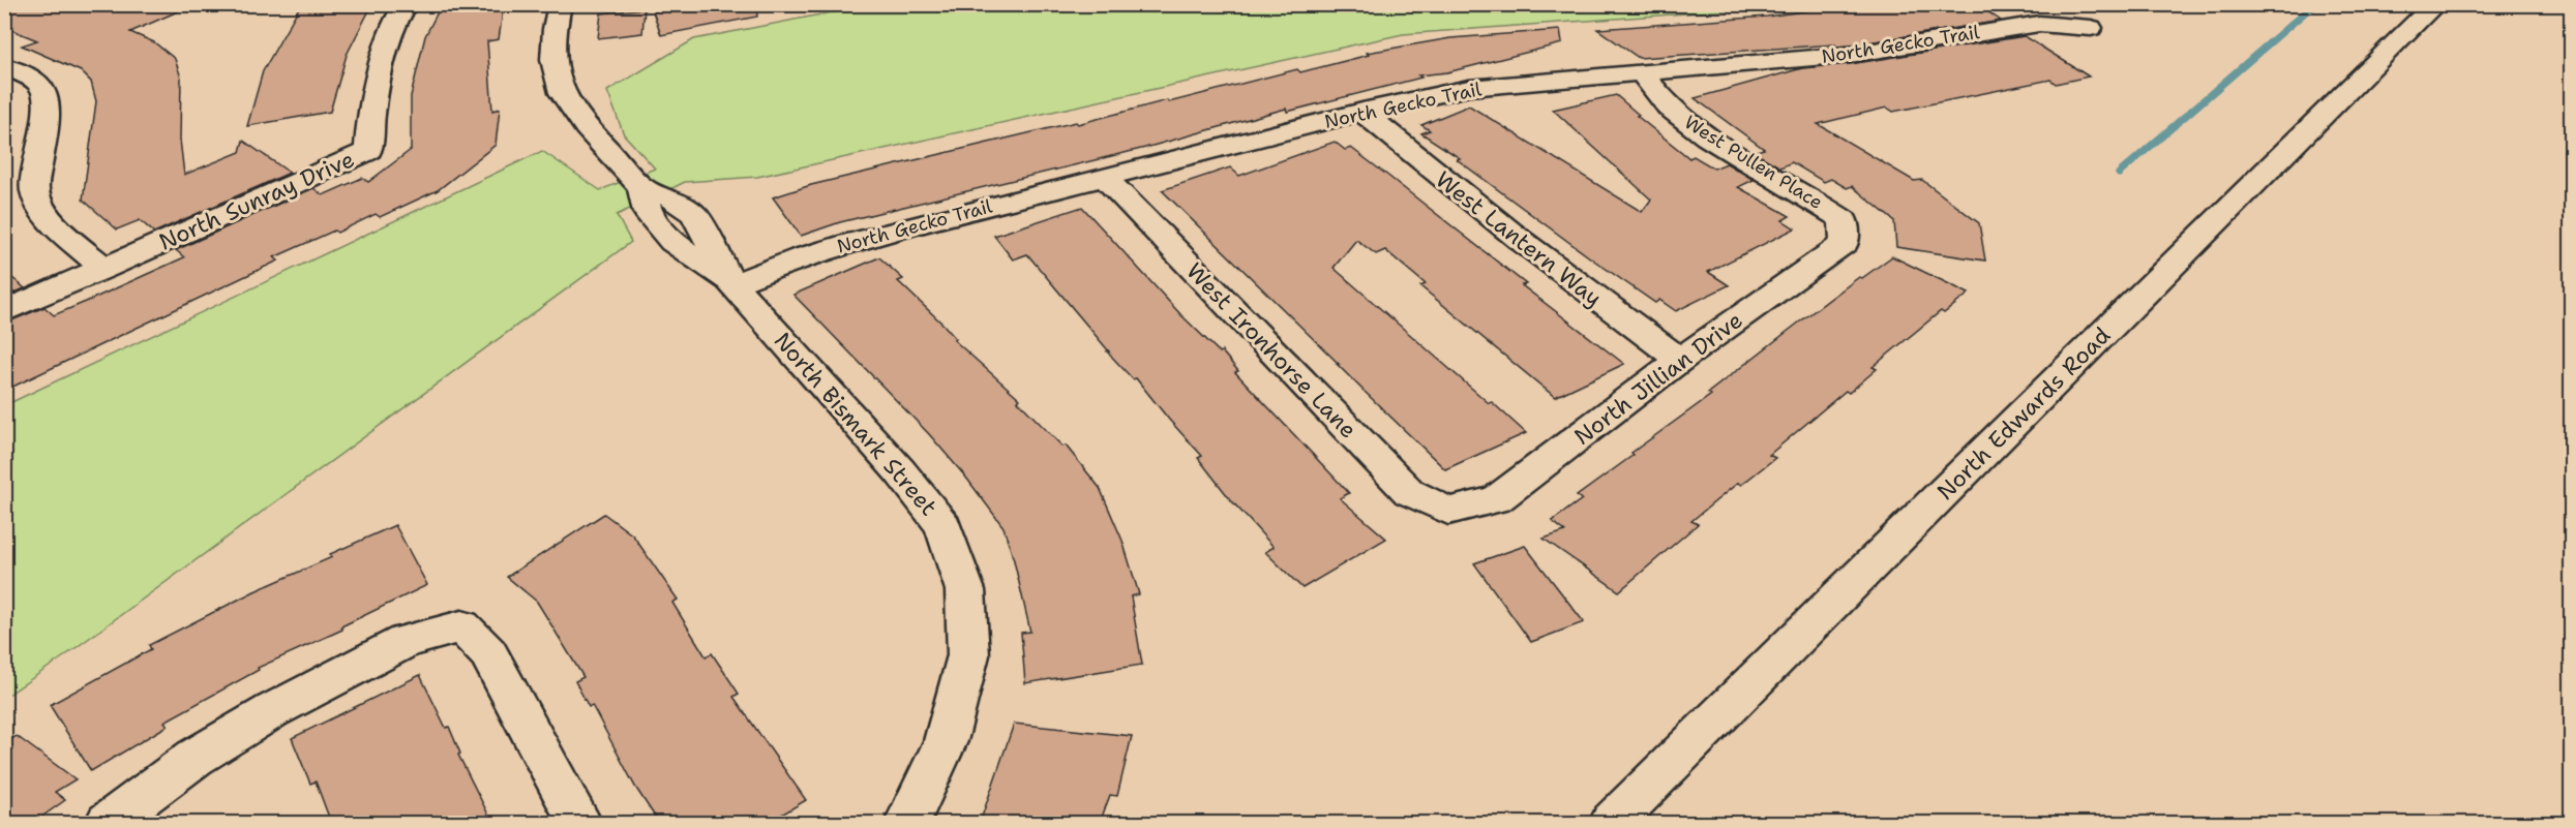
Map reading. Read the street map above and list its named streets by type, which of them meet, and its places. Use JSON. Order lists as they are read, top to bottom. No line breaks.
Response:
{"streets":{"street":["North Gecko Trail","West Pullen Place","North Sunray Drive","West Lantern Way","West Ironhorse Lane","North Jillian Drive","North Edwards Road","North Bismark Street"]},"crossings":[["North Gecko Trail","West Pullen Place"],["North Gecko Trail","West Lantern Way"],["North Gecko Trail","West Ironhorse Lane"],["North Gecko Trail","North Bismark Street"],["West Pullen Place","North Jillian Drive"],["West Lantern Way","North Jillian Drive"],["West Ironhorse Lane","North Jillian Drive"]]}
